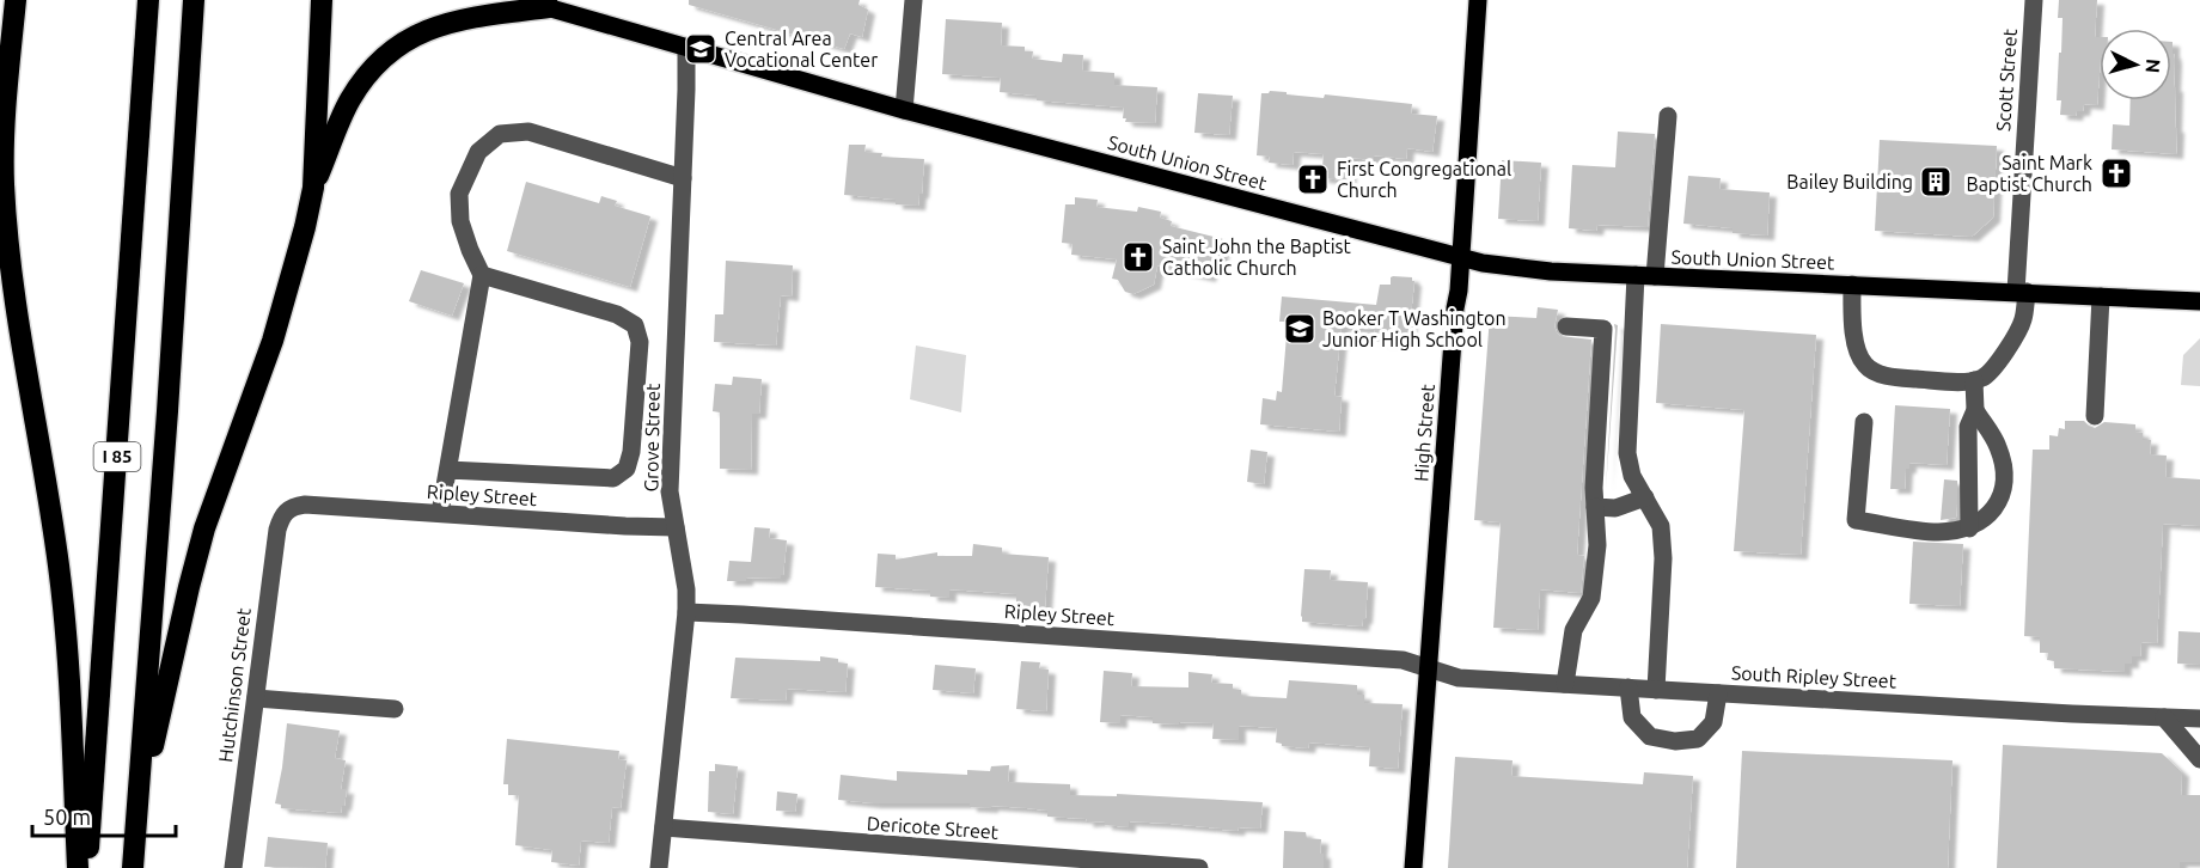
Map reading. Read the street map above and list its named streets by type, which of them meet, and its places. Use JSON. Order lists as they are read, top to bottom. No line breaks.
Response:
{"streets":{"highway":["I 85"],"main road":["South Union Street","High Street"],"street":["Scott Street","Grove Street","Ripley Street","South Ripley Street","Hutchinson Street","Dericote Street"]},"crossings":[["Scott Street","South Union Street"],["South Union Street","High Street"],["South Union Street","Grove Street"],["High Street","Ripley Street"],["High Street","South Ripley Street"],["Grove Street","Ripley Street"],["Grove Street","Dericote Street"],["Ripley Street","South Ripley Street"],["Ripley Street","Hutchinson Street"]],"places":{"school or university":["Central Area Vocational Center","Booker T Washington Junior High School"],"church":["Saint Mark Baptist Church","First Congregational Church","Saint John the Baptist Catholic Church"],"building":["Bailey Building"]},"scale_bar":"50 m","north":"right"}
